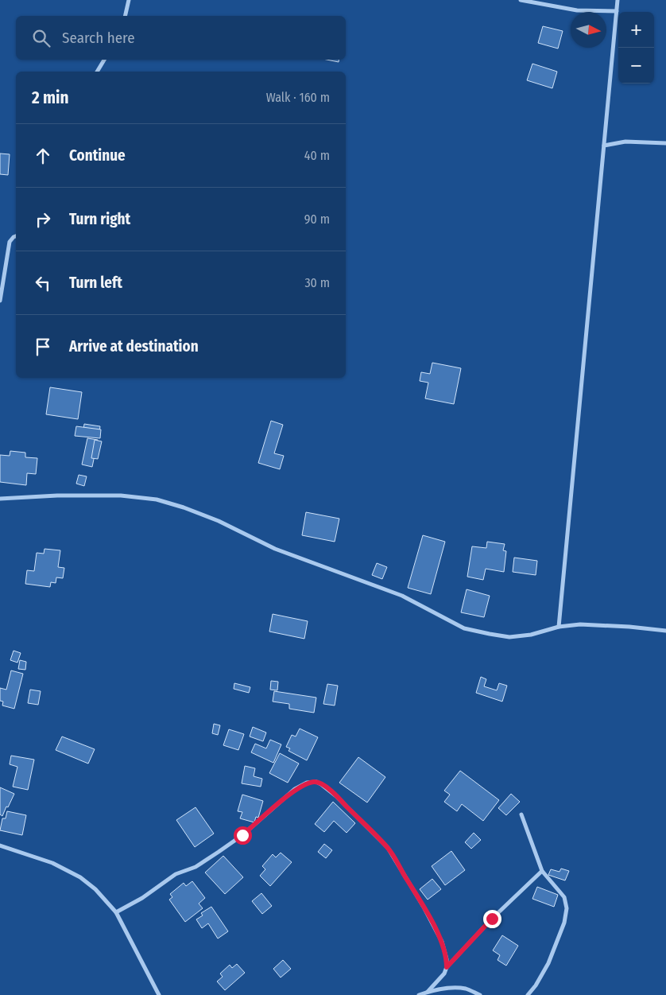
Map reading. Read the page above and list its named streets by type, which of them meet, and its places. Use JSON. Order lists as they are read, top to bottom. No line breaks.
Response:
{"north":"right","page":{"map_buttons":["+","−"],"search":"Search here","heading":["2 min","Walk · 160 m"],"list":[["Continue","40 m"],["Turn right","90 m"],["Turn left","30 m"],"Arrive at destination"]}}
